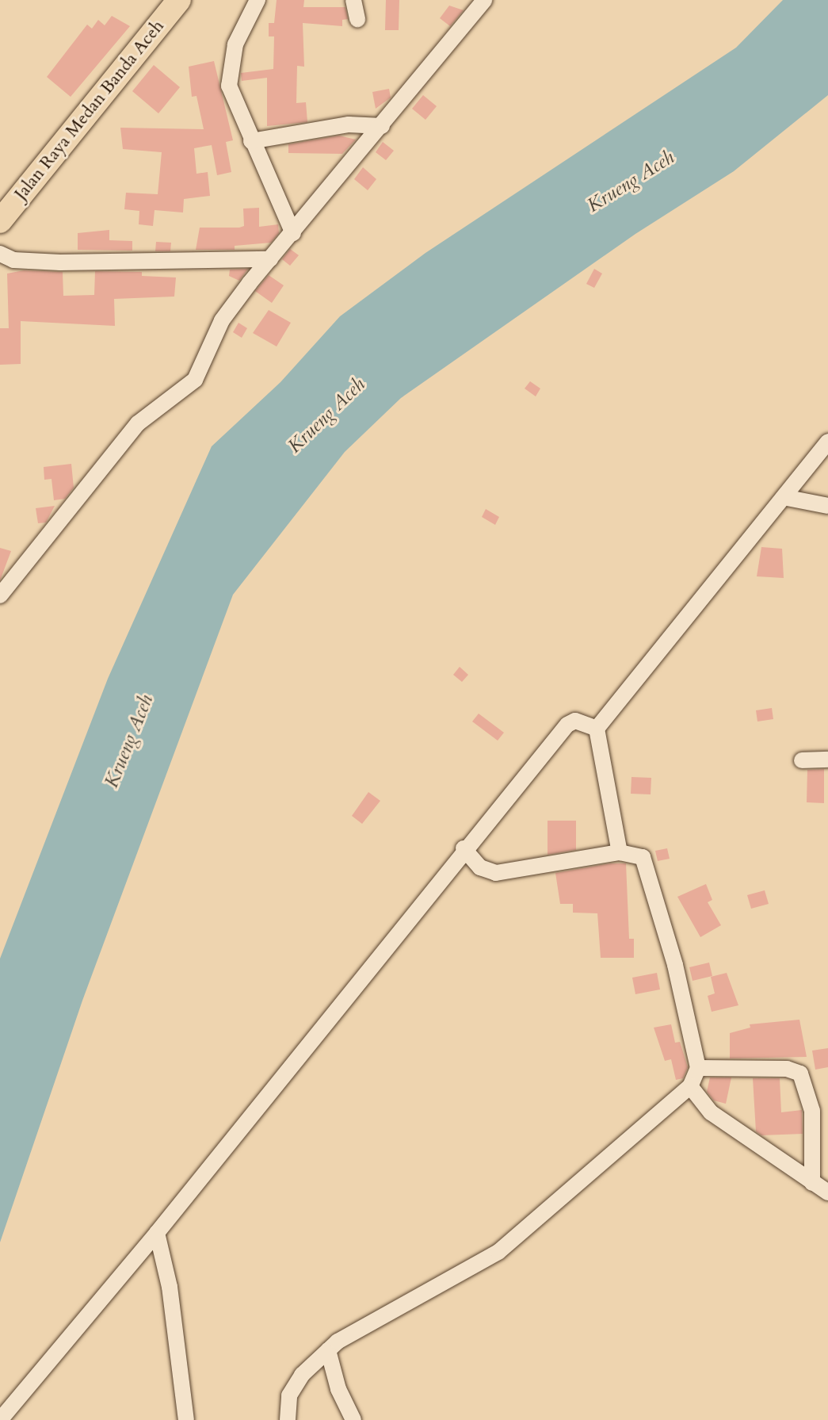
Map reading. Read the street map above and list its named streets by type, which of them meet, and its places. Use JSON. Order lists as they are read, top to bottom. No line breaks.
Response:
{"streets":{"highway":["Jalan Raya Medan Banda Aceh"]},"water":["Krueng Aceh"]}
